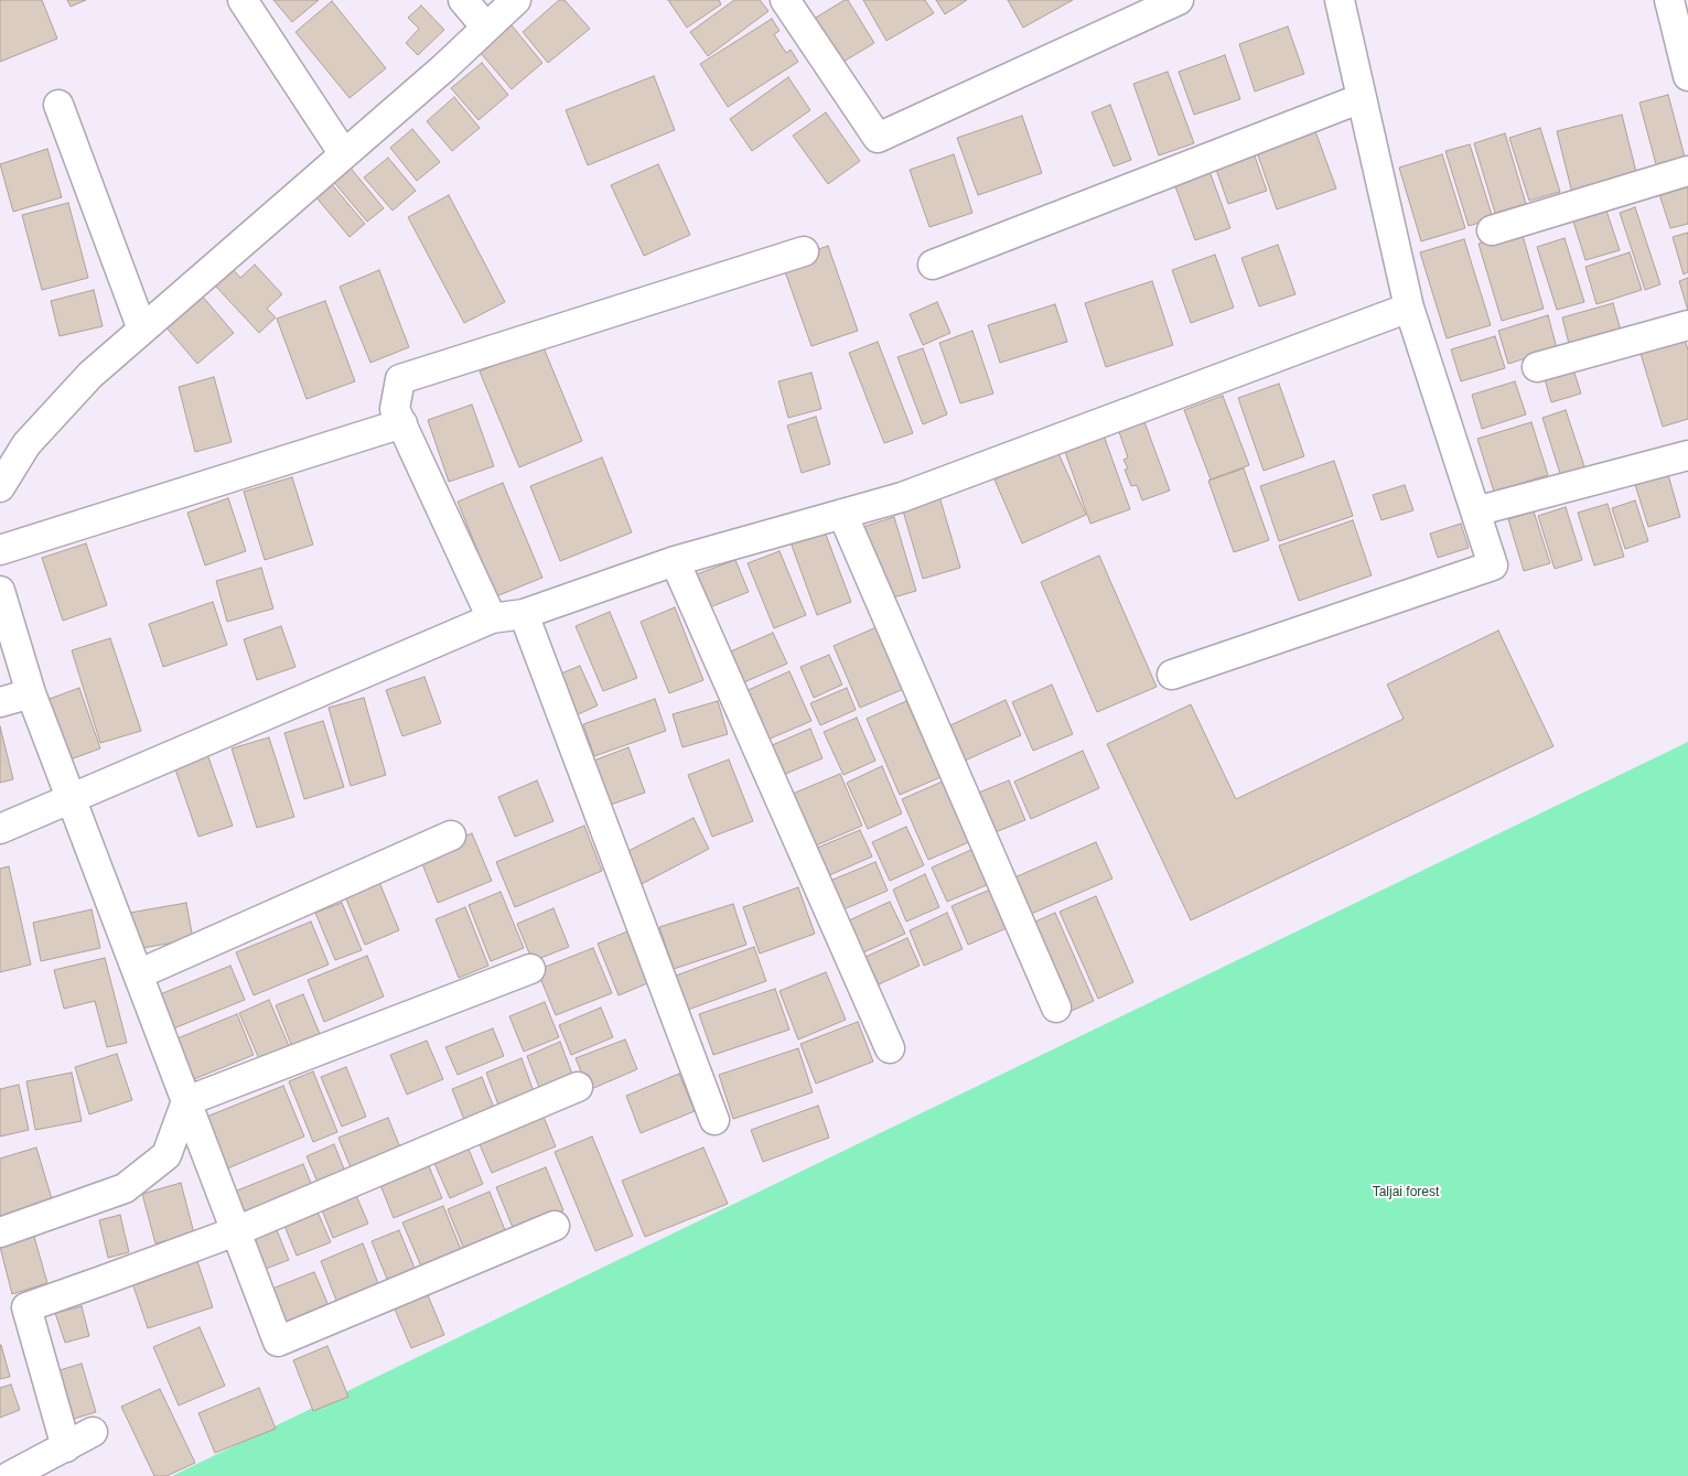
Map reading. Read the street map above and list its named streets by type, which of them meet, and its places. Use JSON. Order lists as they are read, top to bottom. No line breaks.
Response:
{"parks":["Taljai forest"]}
